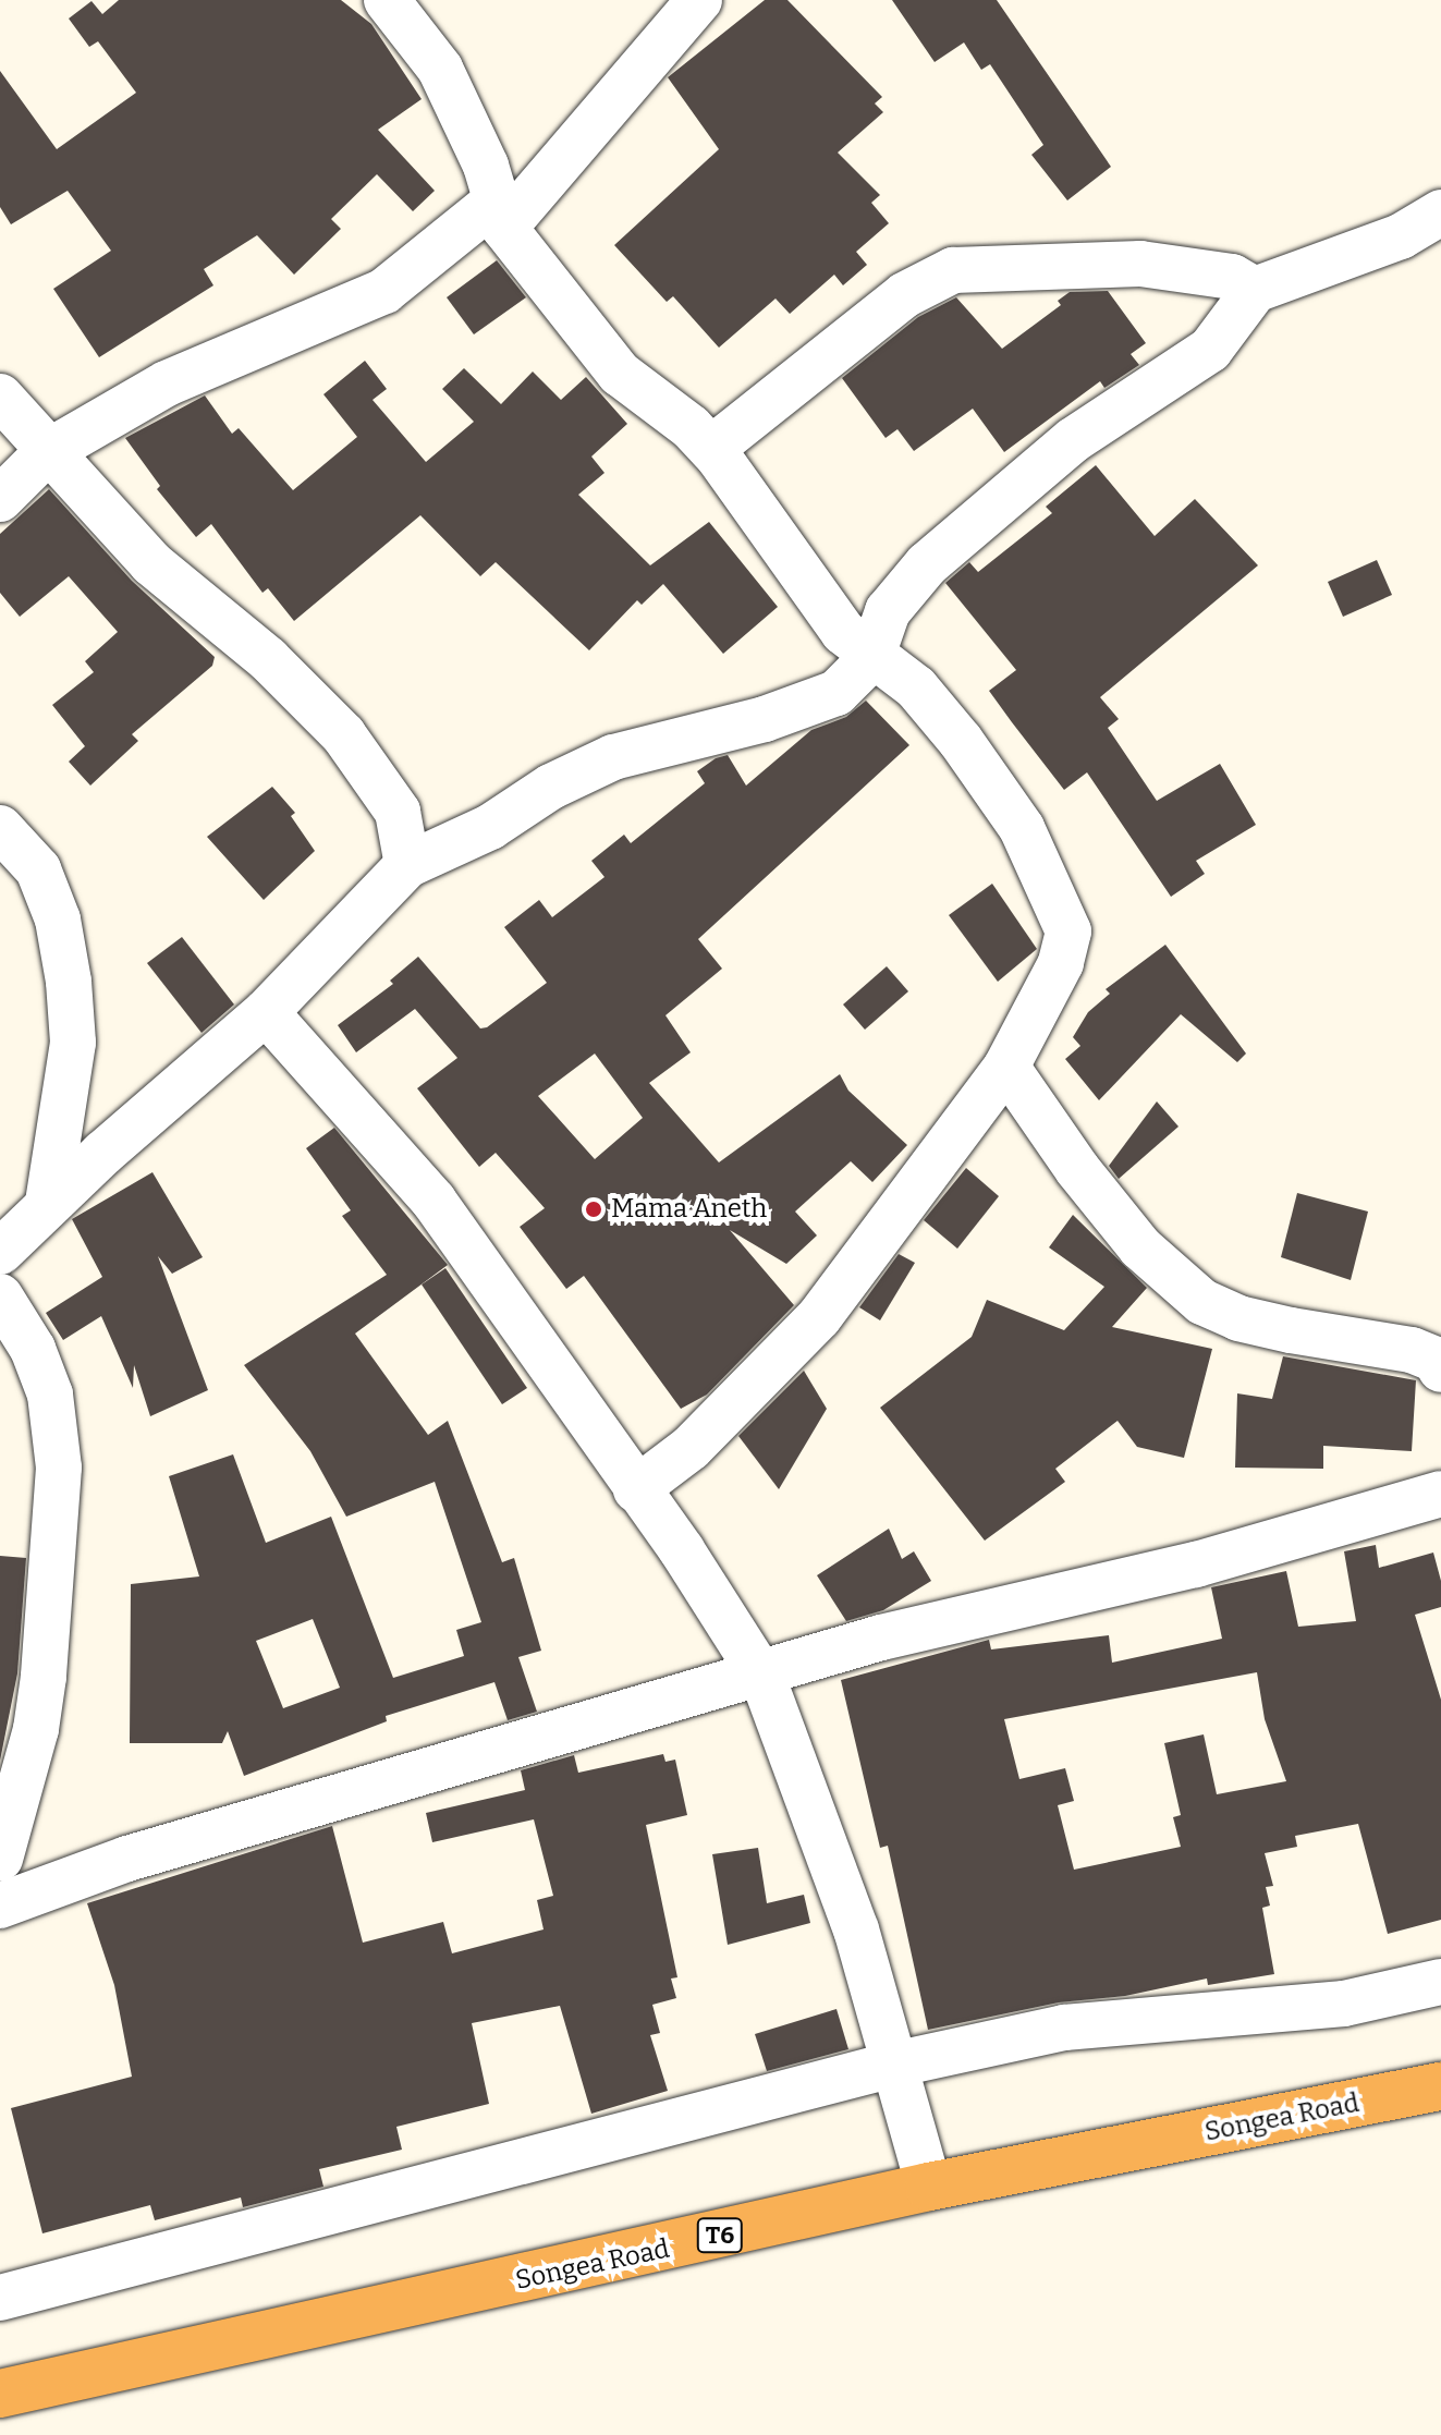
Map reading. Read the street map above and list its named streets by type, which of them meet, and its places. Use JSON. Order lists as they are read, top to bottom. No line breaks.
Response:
{"streets":{"highway":["Songea Road","T6"]},"places":["Mama Aneth"]}
